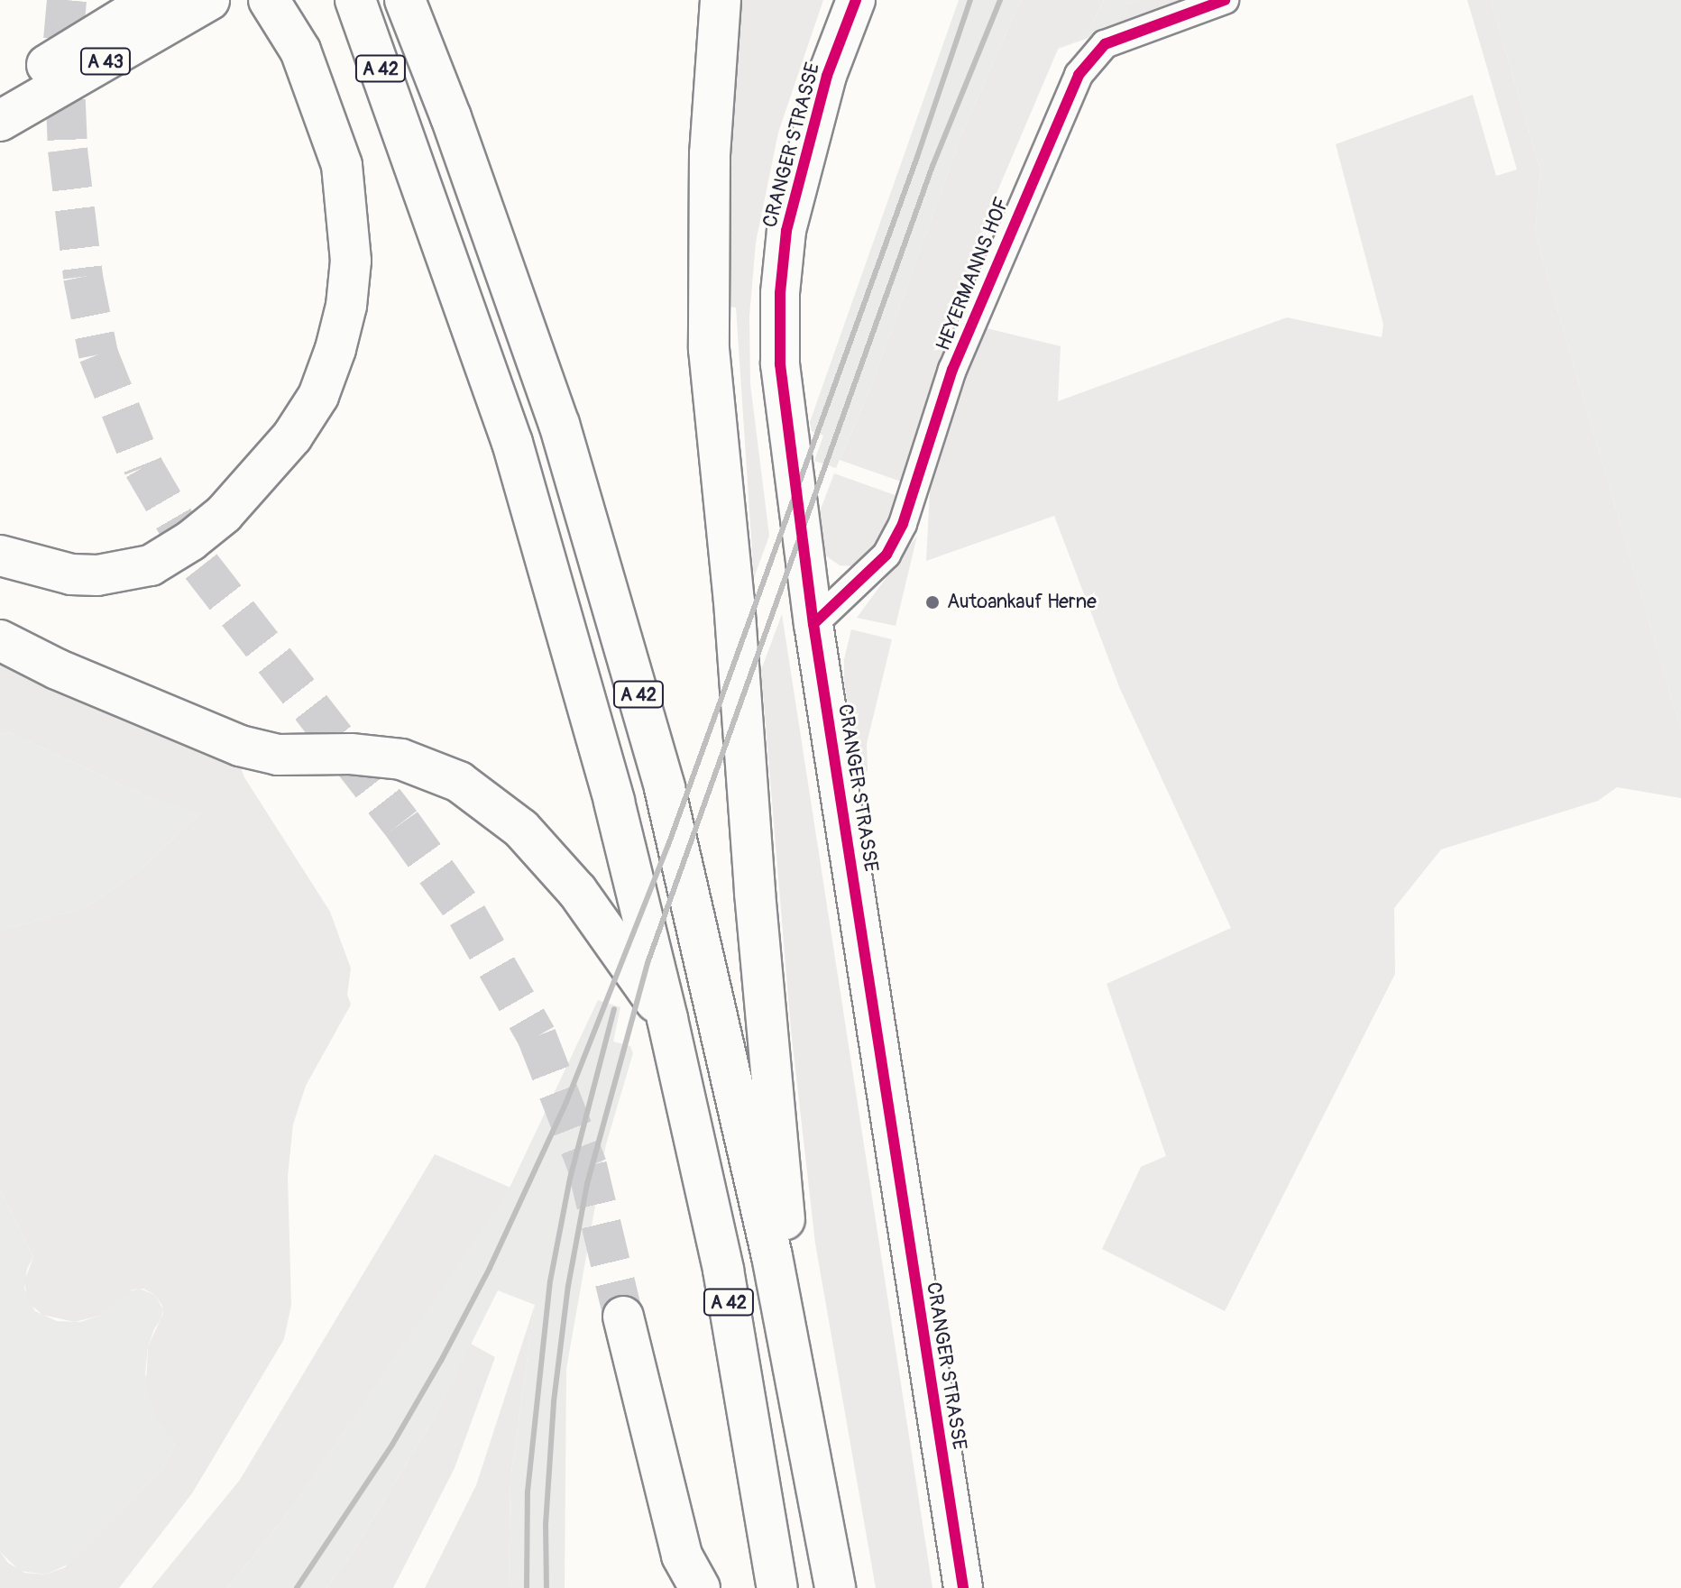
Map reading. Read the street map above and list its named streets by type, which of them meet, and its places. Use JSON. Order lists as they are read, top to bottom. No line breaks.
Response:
{"streets":{"highway":["A 43","A 42"],"street":["CRANGER STRASSE","HEYERMANNS HOF"]},"crossings":[["CRANGER STRASSE","HEYERMANNS HOF"]],"places":["Autoankauf Herne"]}
